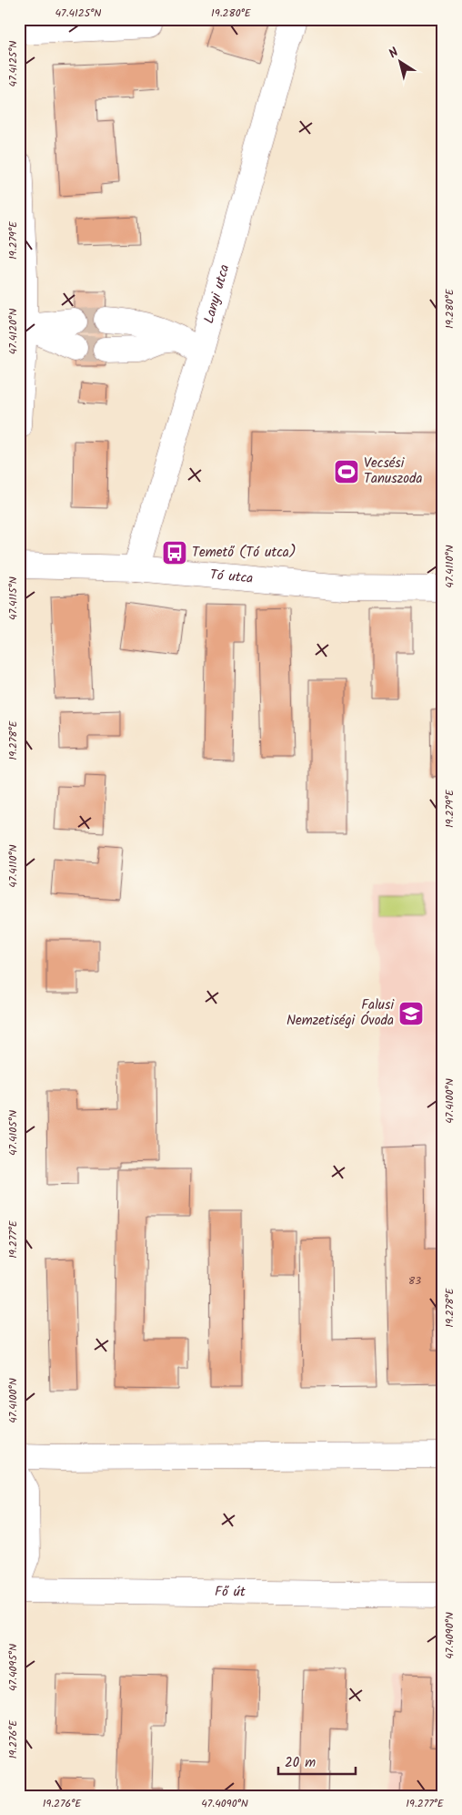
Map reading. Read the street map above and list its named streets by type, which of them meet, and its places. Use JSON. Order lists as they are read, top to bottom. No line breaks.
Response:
{"streets":{"street":["Lanyi utca","Tó utca","Fő út"]},"crossings":[["Lanyi utca","Tó utca"]],"places":{"sports":["Vecsési Tanuszoda"],"bus stop":["Temető (Tó utca)"],"school or university":["Falusi Nemzetiségi Óvoda"]},"house_numbers":["83"],"scale_bar":"20 m","north":"top left","coordinates":["47.4125°N","19.280°E","19.279°E","47.4120°N","47.4110°N","47.4115°N","19.278°E","47.4100°N","47.4105°N","19.277°E","47.4090°N","47.4095°N","19.276°E"]}
